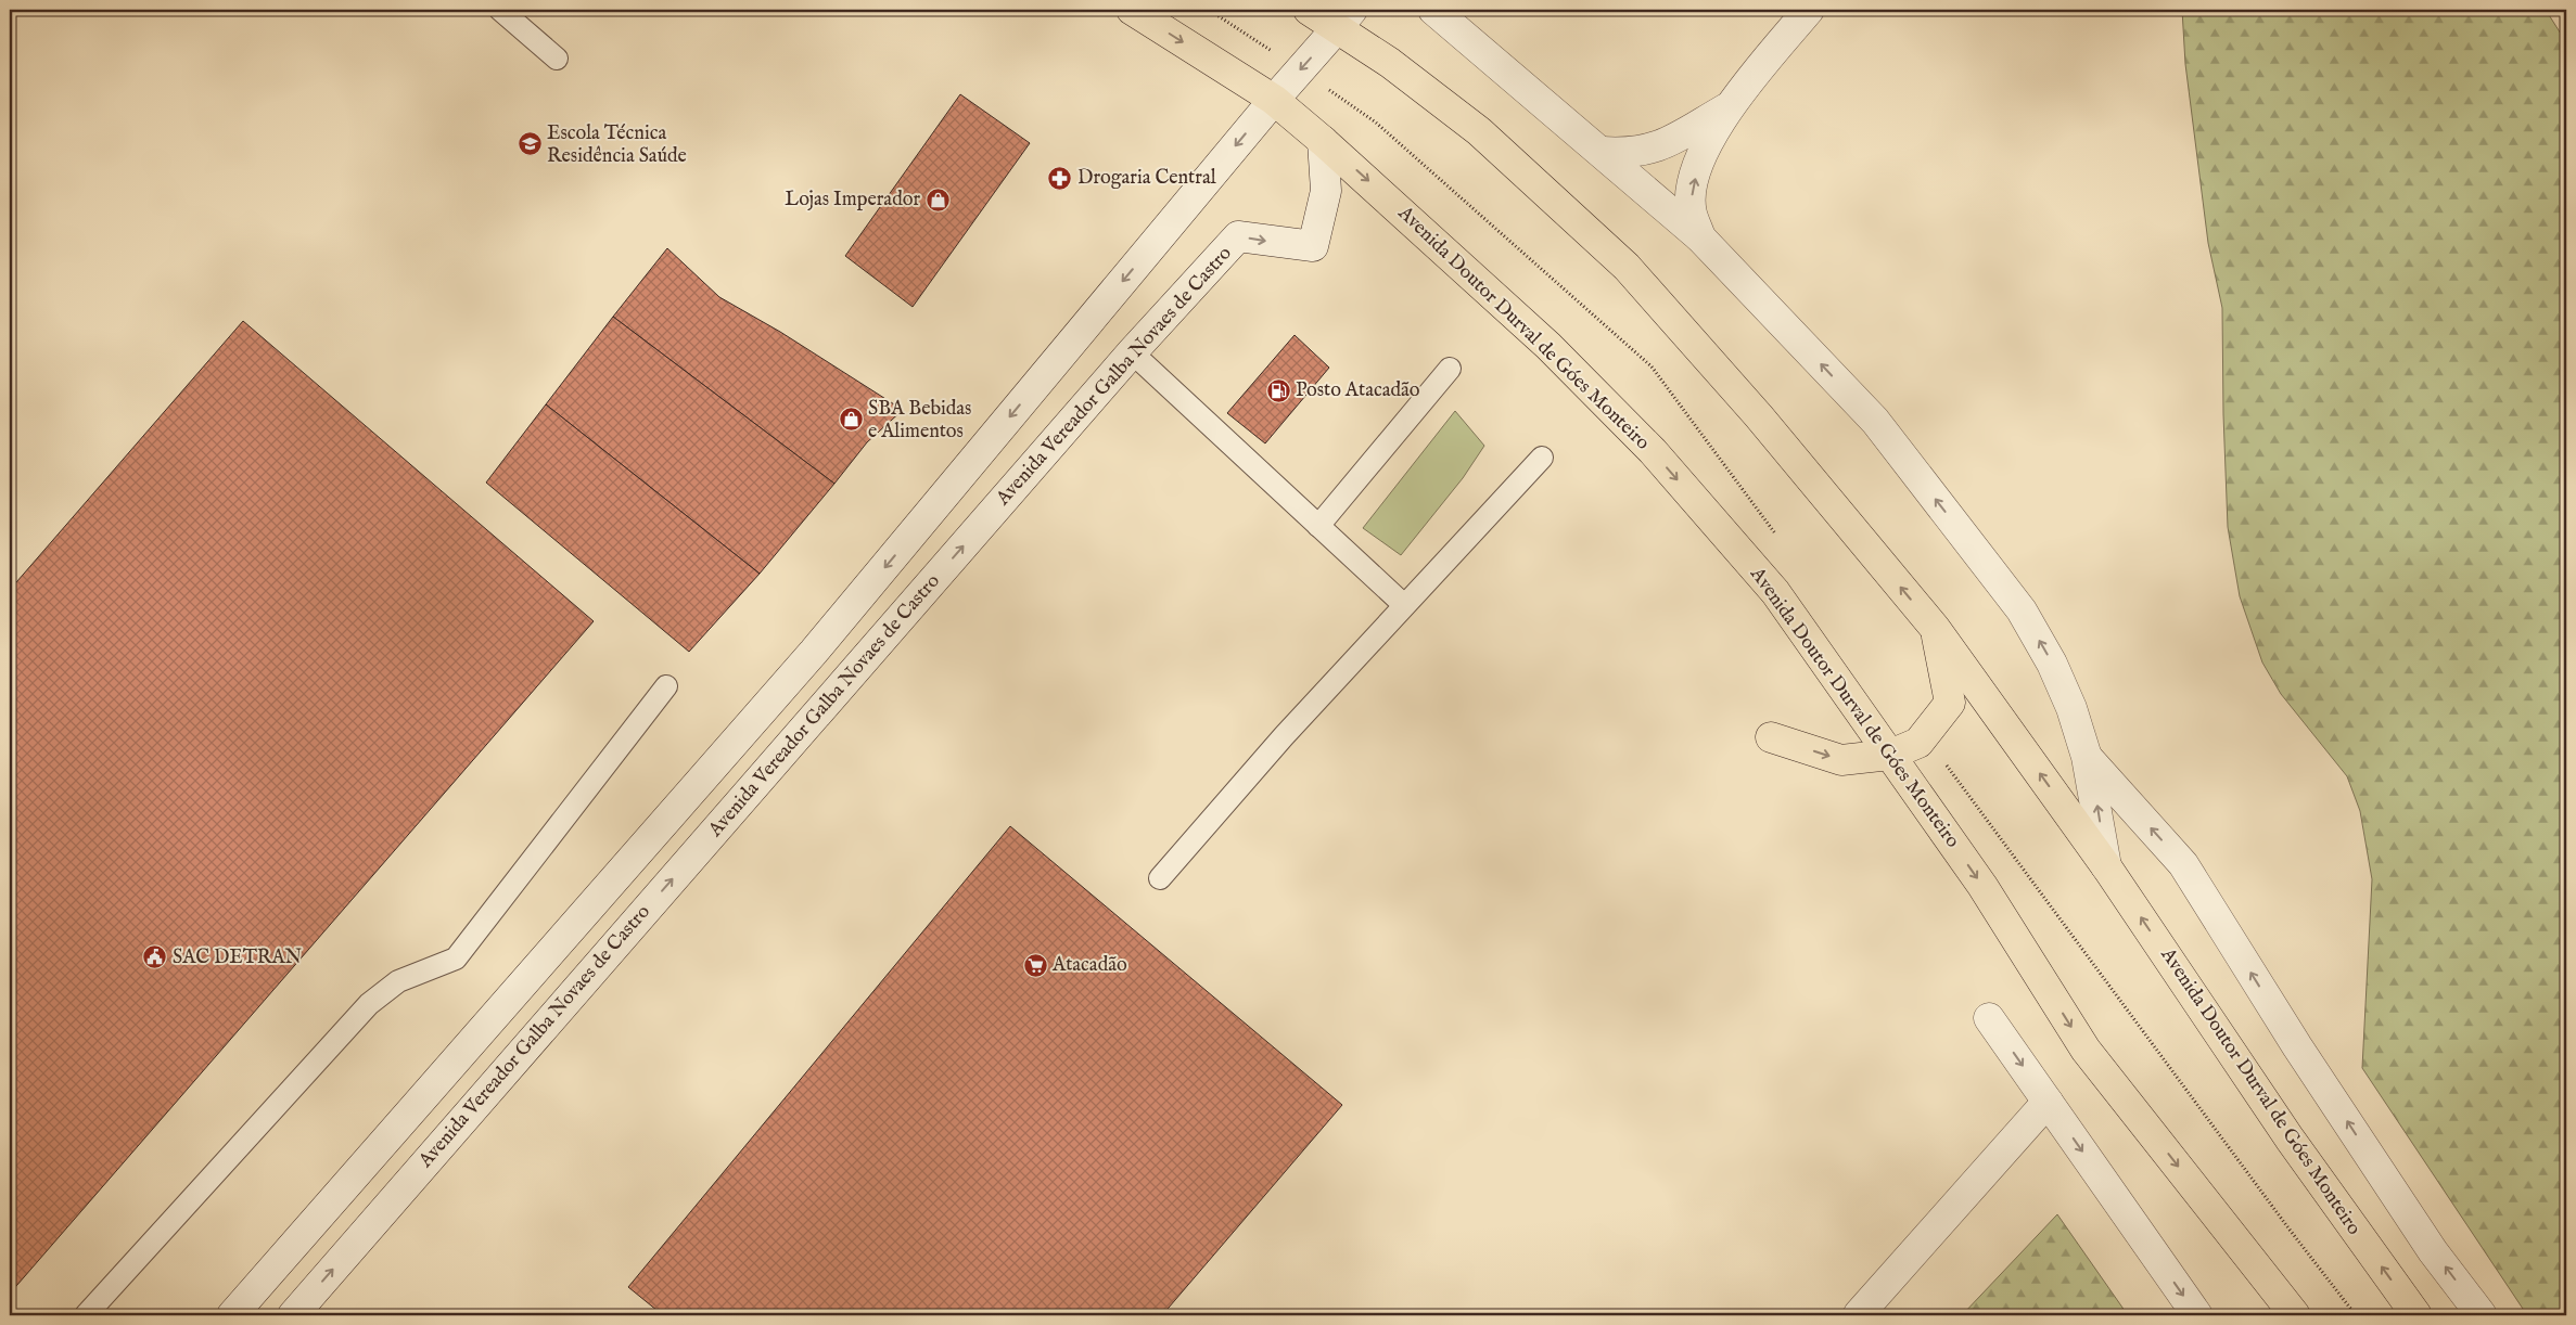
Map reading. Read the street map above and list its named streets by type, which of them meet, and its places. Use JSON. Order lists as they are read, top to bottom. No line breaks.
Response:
{"streets":{"highway":["Avenida Doutor Durval de Góes Monteiro"],"street":["Avenida Vereador Galba Novaes de Castro"]},"crossings":[["Avenida Doutor Durval de Góes Monteiro","Avenida Vereador Galba Novaes de Castro"]],"places":{"school or university":["Escola Técnica Residência Saúde"],"pharmacy":["Drogaria Central"],"shop":["Lojas Imperador","SBA Bebidas e Alimentos"],"fuel station":["Posto Atacadão"],"public building":["SAC DETRAN"],"supermarket":["Atacadão"]}}
